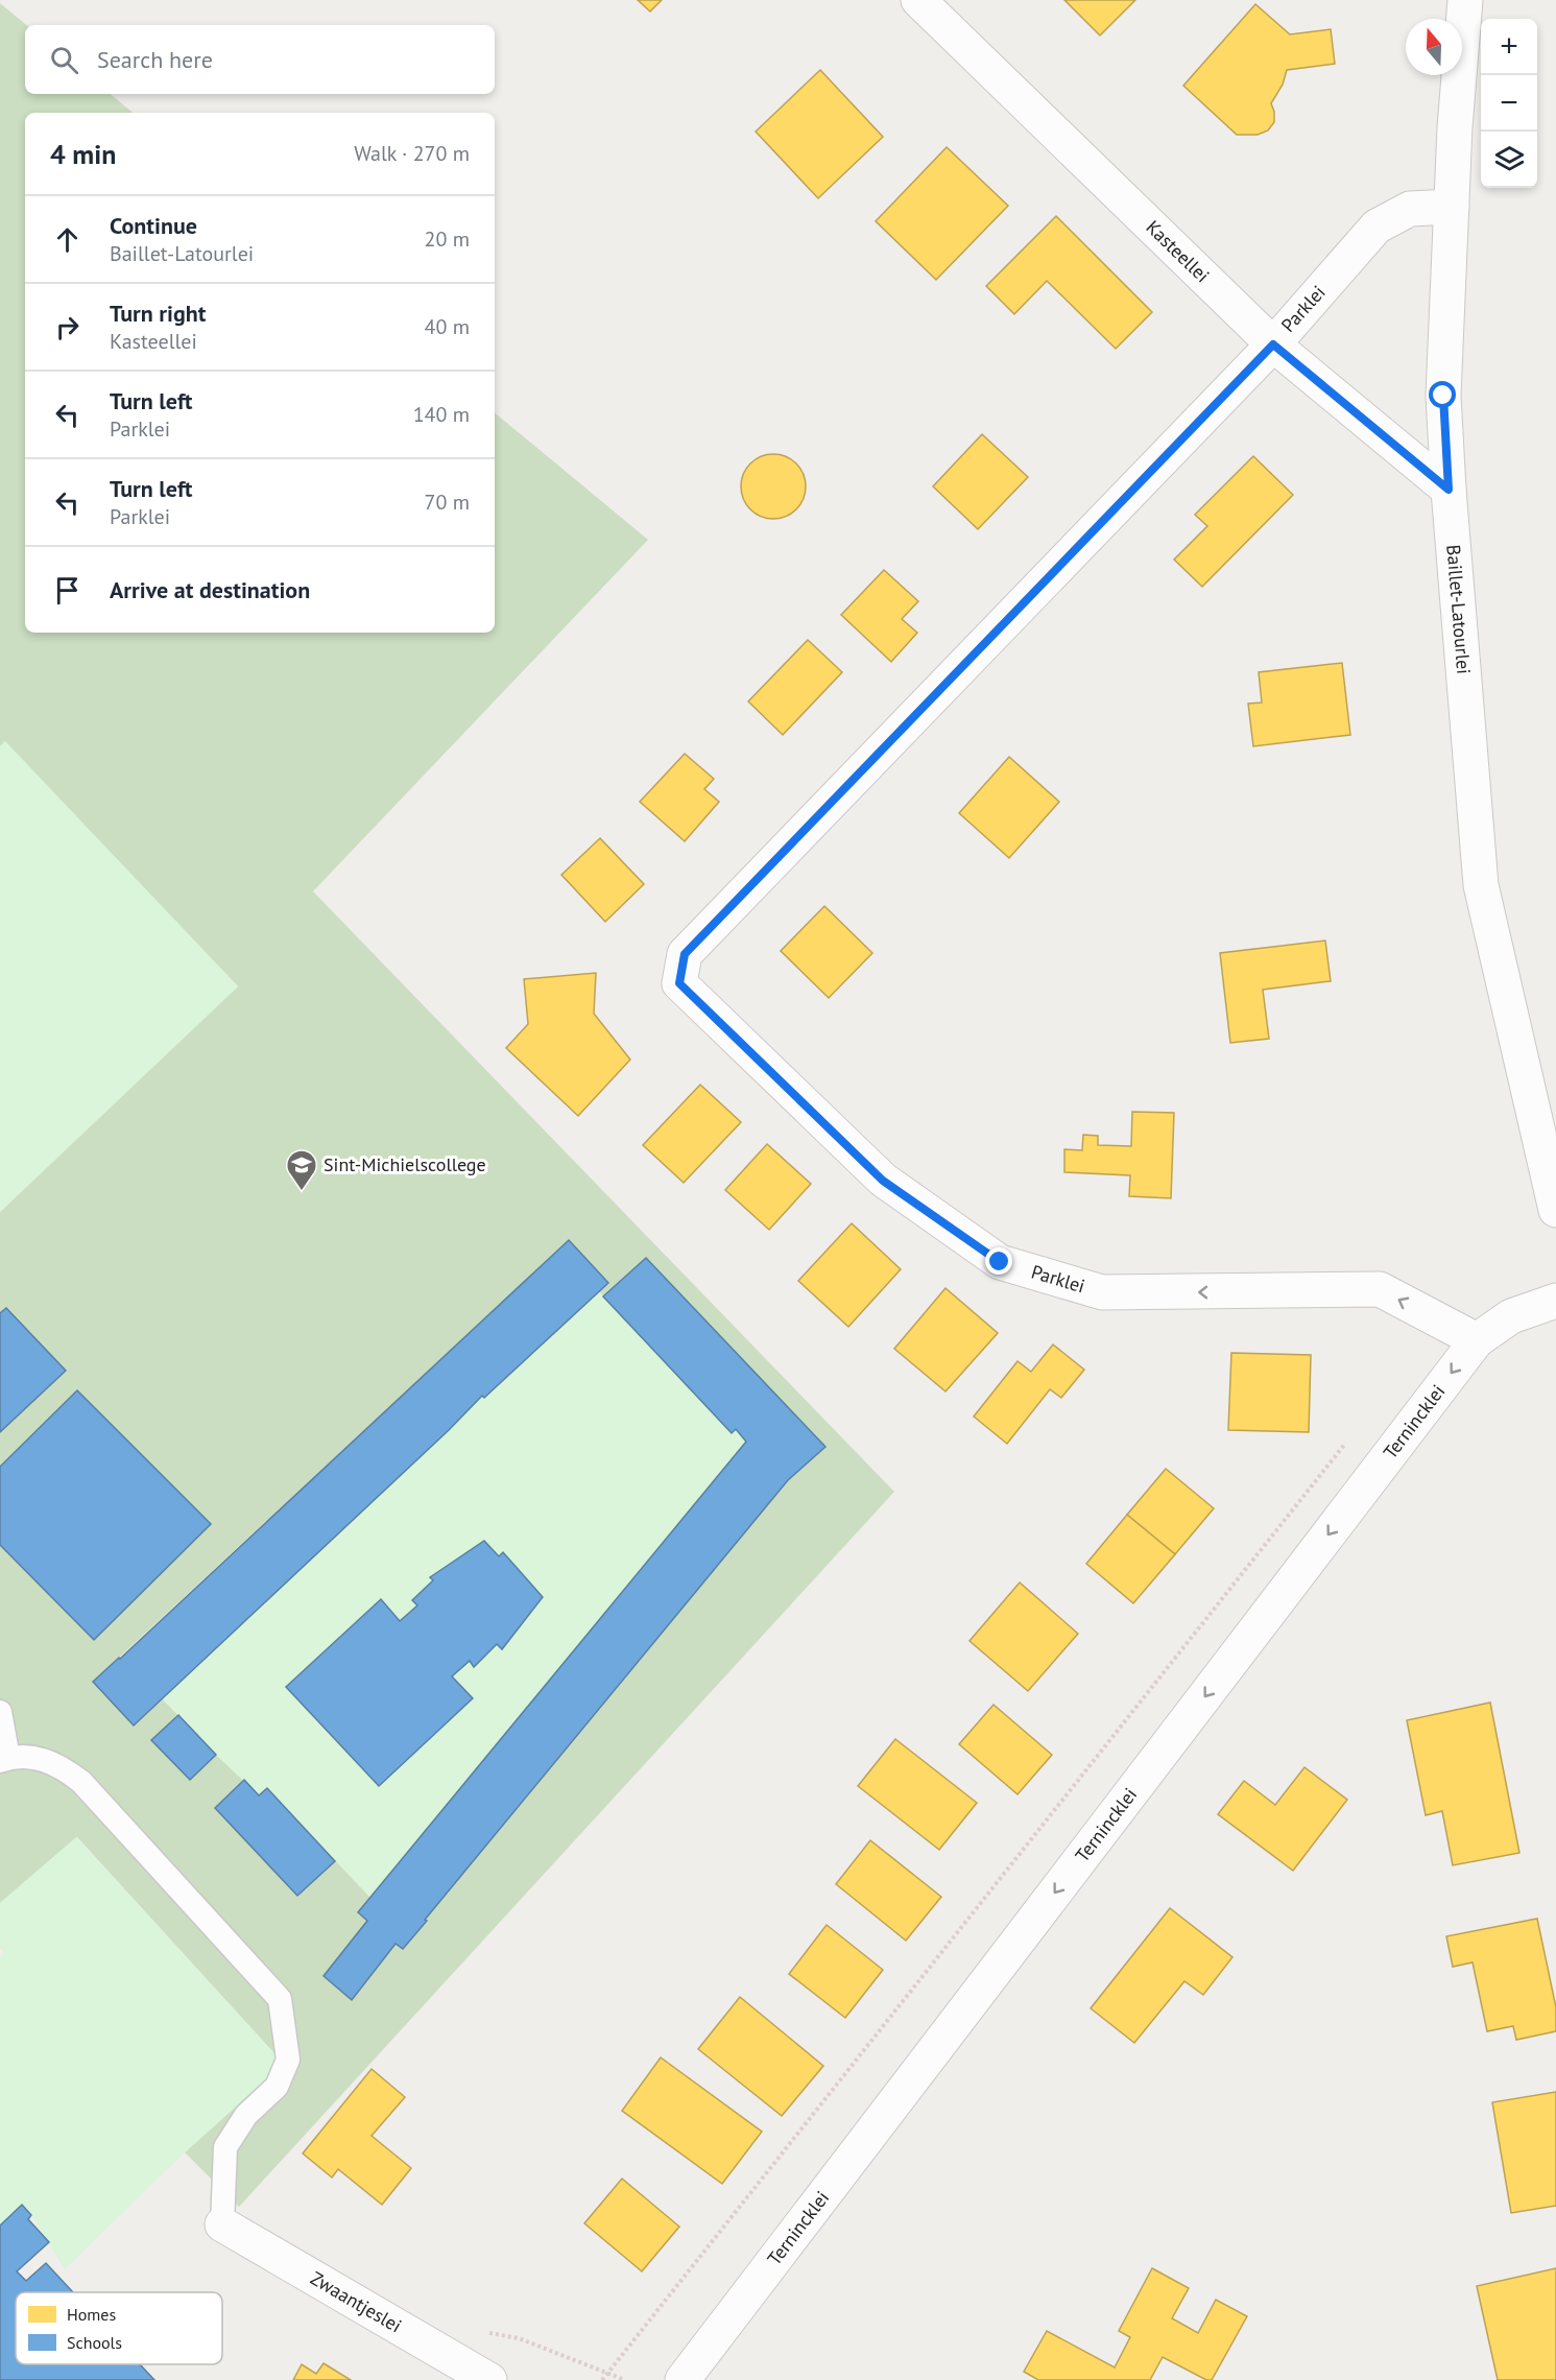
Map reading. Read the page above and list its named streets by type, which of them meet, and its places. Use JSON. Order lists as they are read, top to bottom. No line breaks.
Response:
{"streets":{"street":["Kasteellei","Parklei","Baillet-Latourlei","Ternincklei","Zwaantjeslei"]},"crossings":[["Kasteellei","Parklei"],["Kasteellei","Baillet-Latourlei"],["Parklei","Baillet-Latourlei"],["Parklei","Ternincklei"]],"one_way":["Ternincklei"],"places":{"school or university":["Sint-Michielscollege"]},"legend":["Homes","Schools"],"north":"top","page":{"map_buttons":["+","−"],"search":"Search here","heading":["4 min","Walk · 270 m"],"list":[["Continue","Baillet-Latourlei","20 m"],["Turn right","Kasteellei","40 m"],["Turn left","Parklei","140 m"],["Turn left","Parklei","70 m"],"Arrive at destination"]}}
